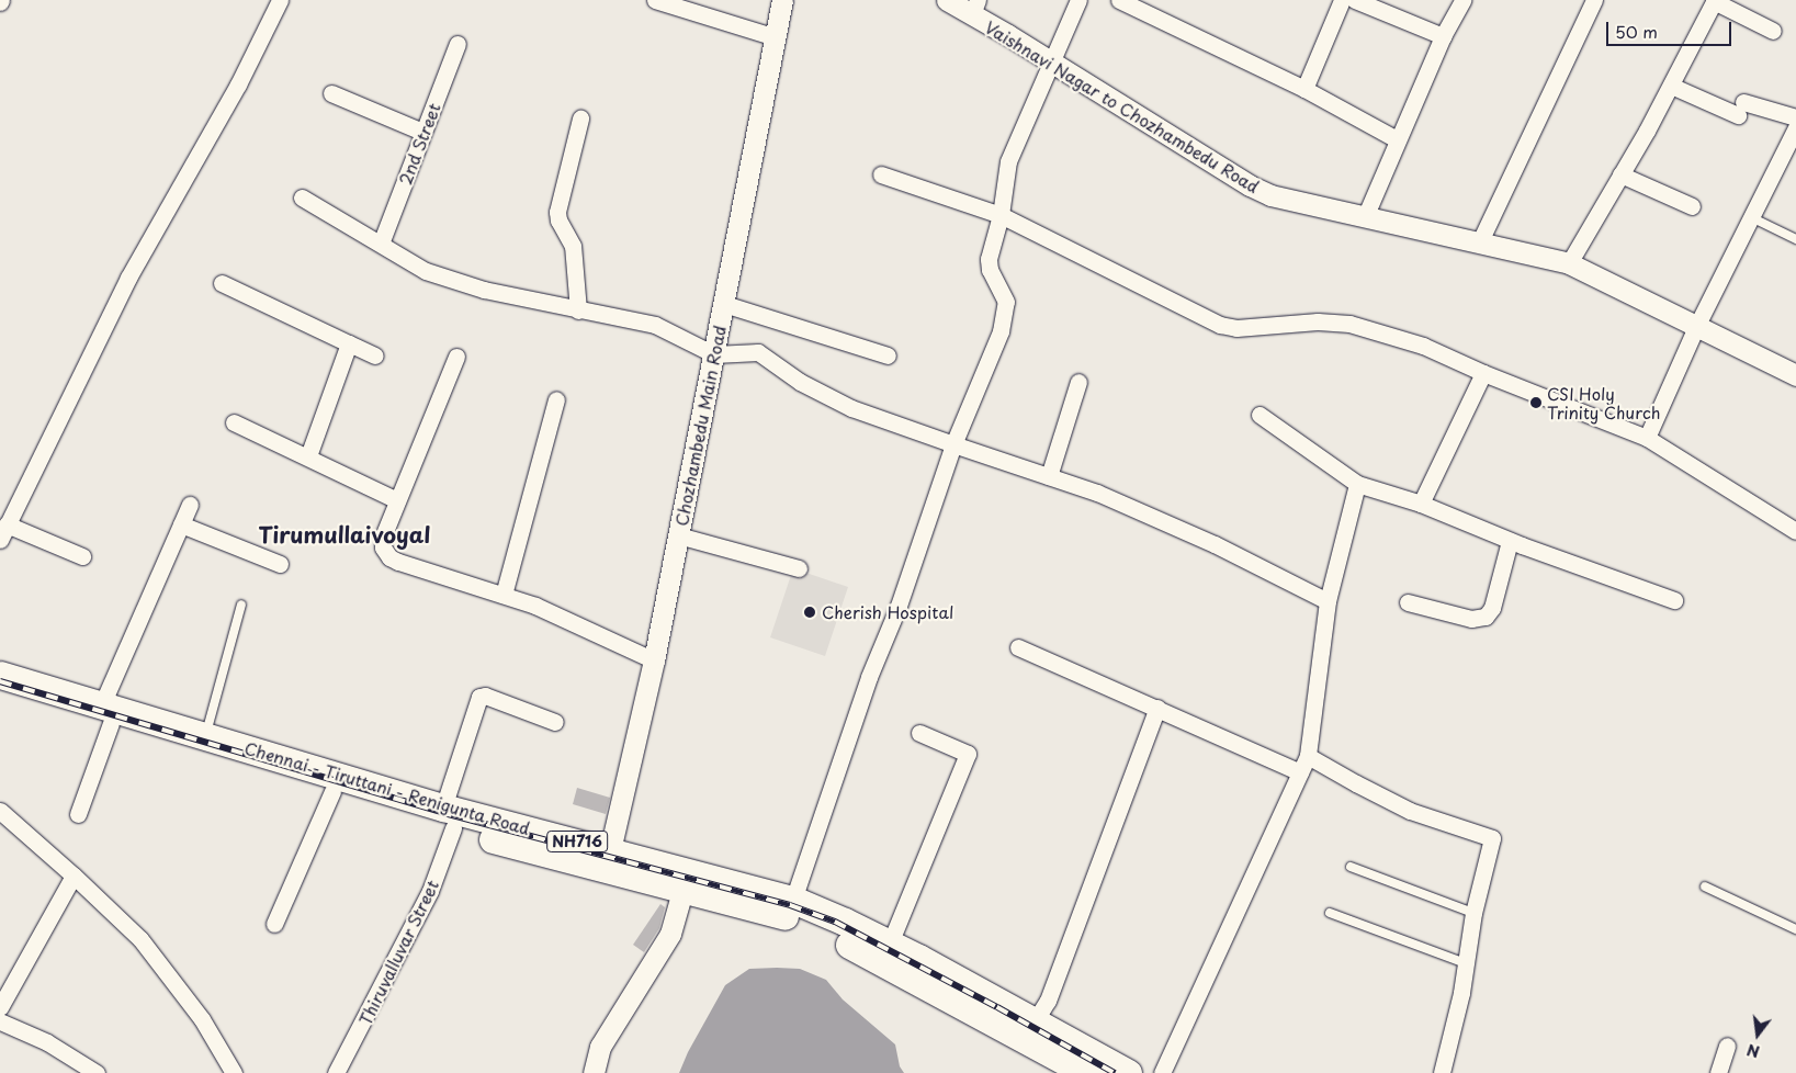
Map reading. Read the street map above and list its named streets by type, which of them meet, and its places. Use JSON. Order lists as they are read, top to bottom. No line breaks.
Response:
{"streets":{"highway":["Chennai - Tiruttani - Renigunta Road","NH716"],"street":["Vaishnavi Nagar to Chozhambedu Road","2nd Street","Chozhambedu Main Road","Thiruvalluvar Street"]},"crossings":[["Chozhambedu Main Road","Chennai - Tiruttani - Renigunta Road"],["Chennai - Tiruttani - Renigunta Road","Thiruvalluvar Street"]],"districts":["Tirumullaivoyal"],"places":["CSI Holy Trinity Church","Cherish Hospital"],"scale_bar":"50 m","north":"bottom"}
